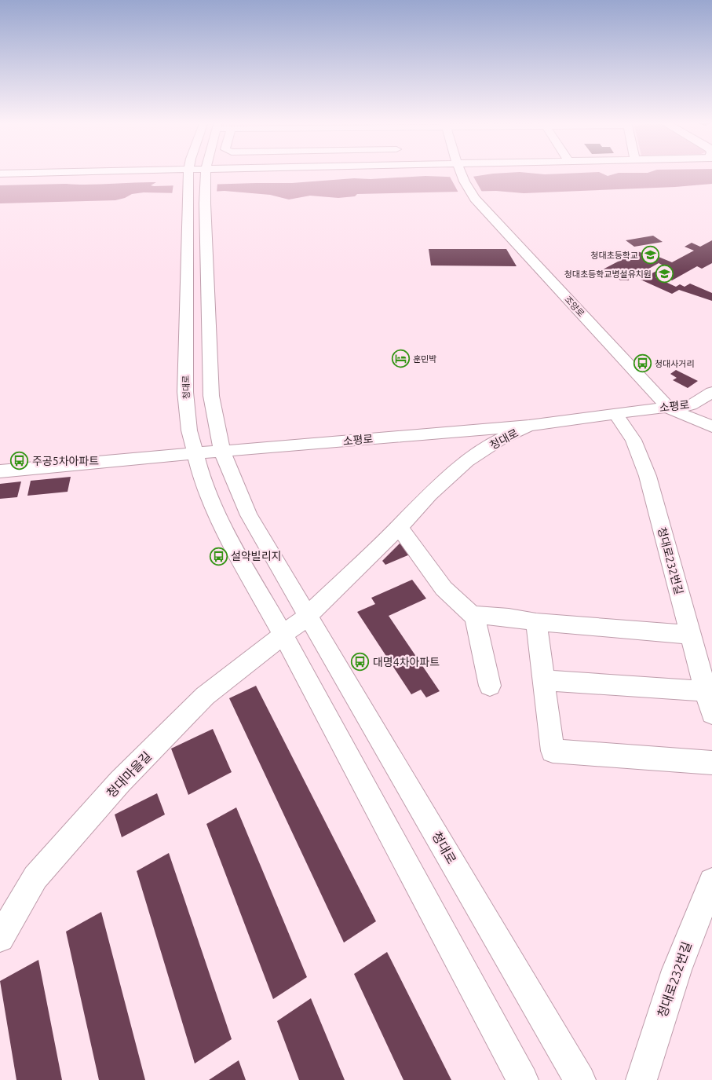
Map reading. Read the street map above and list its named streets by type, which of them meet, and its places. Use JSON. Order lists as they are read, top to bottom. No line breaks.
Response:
{"streets":{"street":["조양로","청대로","소평로","청대로232번길","청대마을길"]},"crossings":[["조양로","소평로"],["청대로","소평로"],["청대로","청대마을길"],["소평로","청대로232번길"]],"places":{"school or university":["청대초등학교","청대초등학교병설유치원"],"hotel":["훈민박"],"bus stop":["청대사거리","주공5차아파트","설악빌리지","대명4차아파트"]}}
